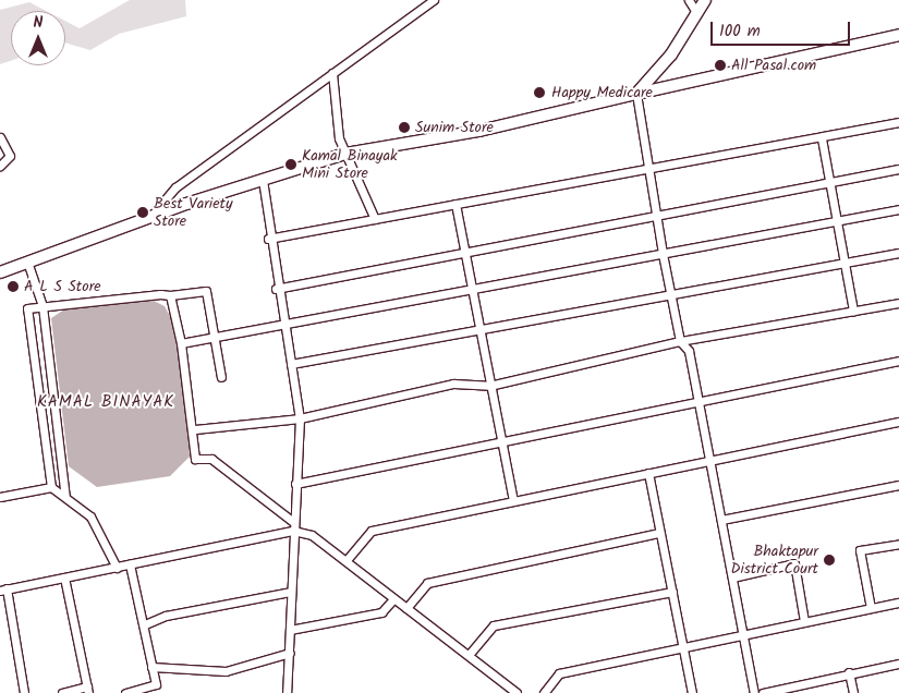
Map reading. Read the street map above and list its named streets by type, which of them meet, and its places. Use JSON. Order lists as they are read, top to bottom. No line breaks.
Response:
{"districts":["KAMAL BINAYAK"],"places":["All Pasal.com","Happy Medicare","Sunim Store","Kamal Binayak Mini Store","Best Variety Store","A L S Store","Bhaktapur District Court"],"scale_bar":"100 m","north":"top"}
